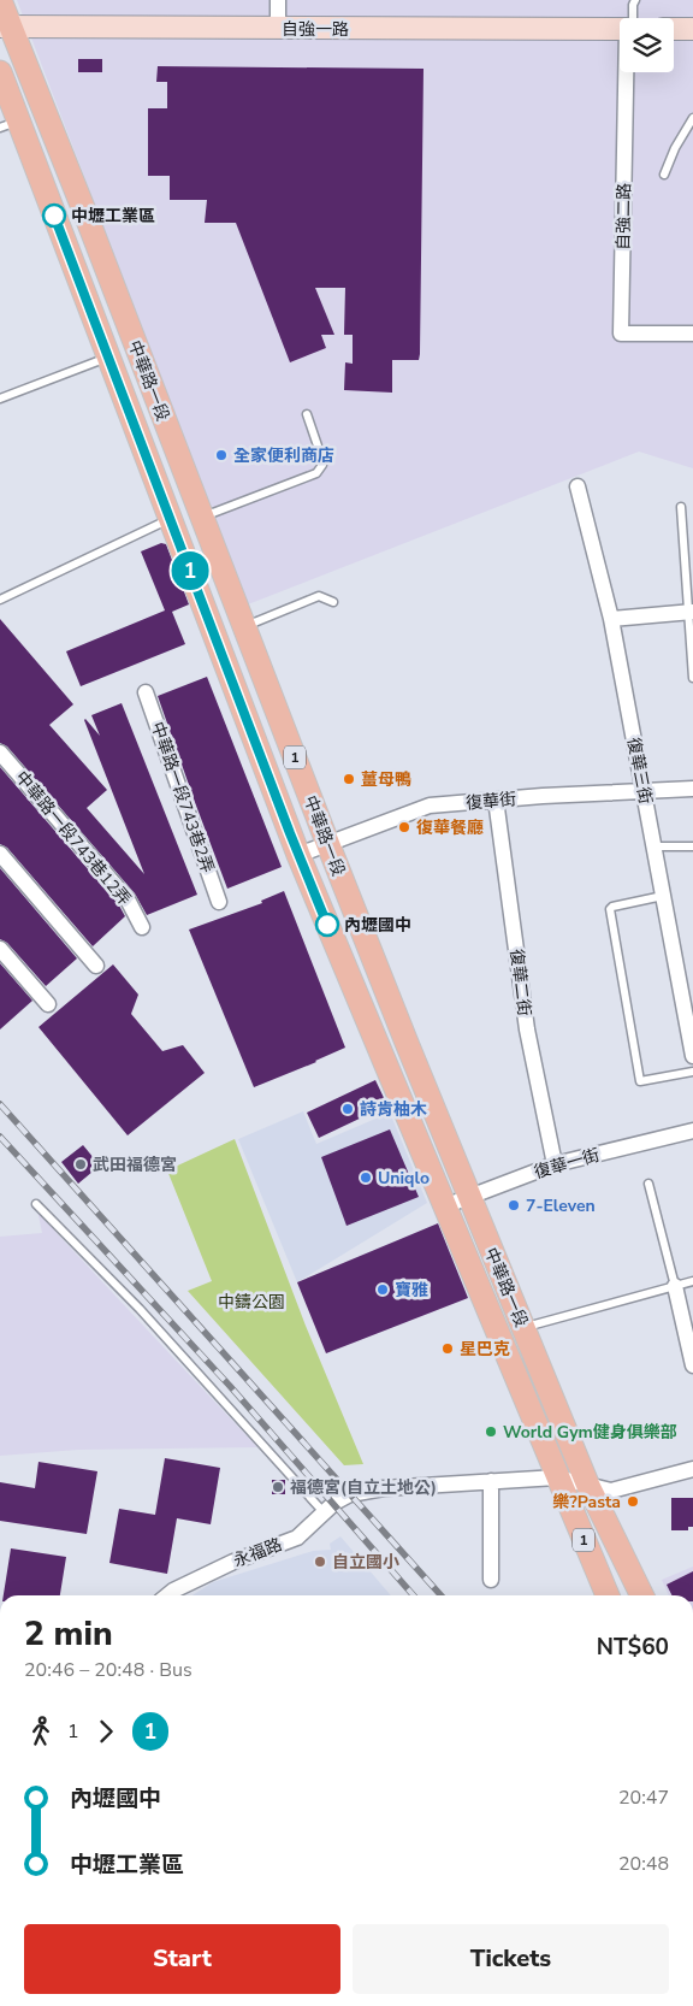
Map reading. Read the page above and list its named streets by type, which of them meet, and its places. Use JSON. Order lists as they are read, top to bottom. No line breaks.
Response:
{"streets":{"main road":["中華路一段","1"],"street":["自強一路","自強二路","復華三街","中華路一段743巷2弄","復華街","中華路一段743巷12弄","復華二街","復華一街","永福路"]},"crossings":[["自強一路","中華路一段"],["自強一路","1"],["中華路一段","1"],["中華路一段","復華街"],["中華路一段","復華一街"],["復華三街","復華街"],["復華街","復華二街"],["復華二街","復華一街"]],"parks":["中鑄公園"],"places":["中壢工業區","全家便利商店","薑母鴨","復華餐廳","內壢國中","詩肯柚木","武田福德宮","Uniqlo","7-Eleven","寶雅","星巴克","World Gym健身俱樂部","福德宮(自立土地公)","樂?Pasta","自立國小"],"lines":["bus line 1"],"page":{"on_map":"1","heading":["2 min","20:46 – 20:48 · Bus","NT$60"],"legs":["1","1"],"list":[{"name":"內壢國中","value":"20:47"},{"name":"中壢工業區","value":"20:48"}],"buttons":["Start","Tickets"]}}
